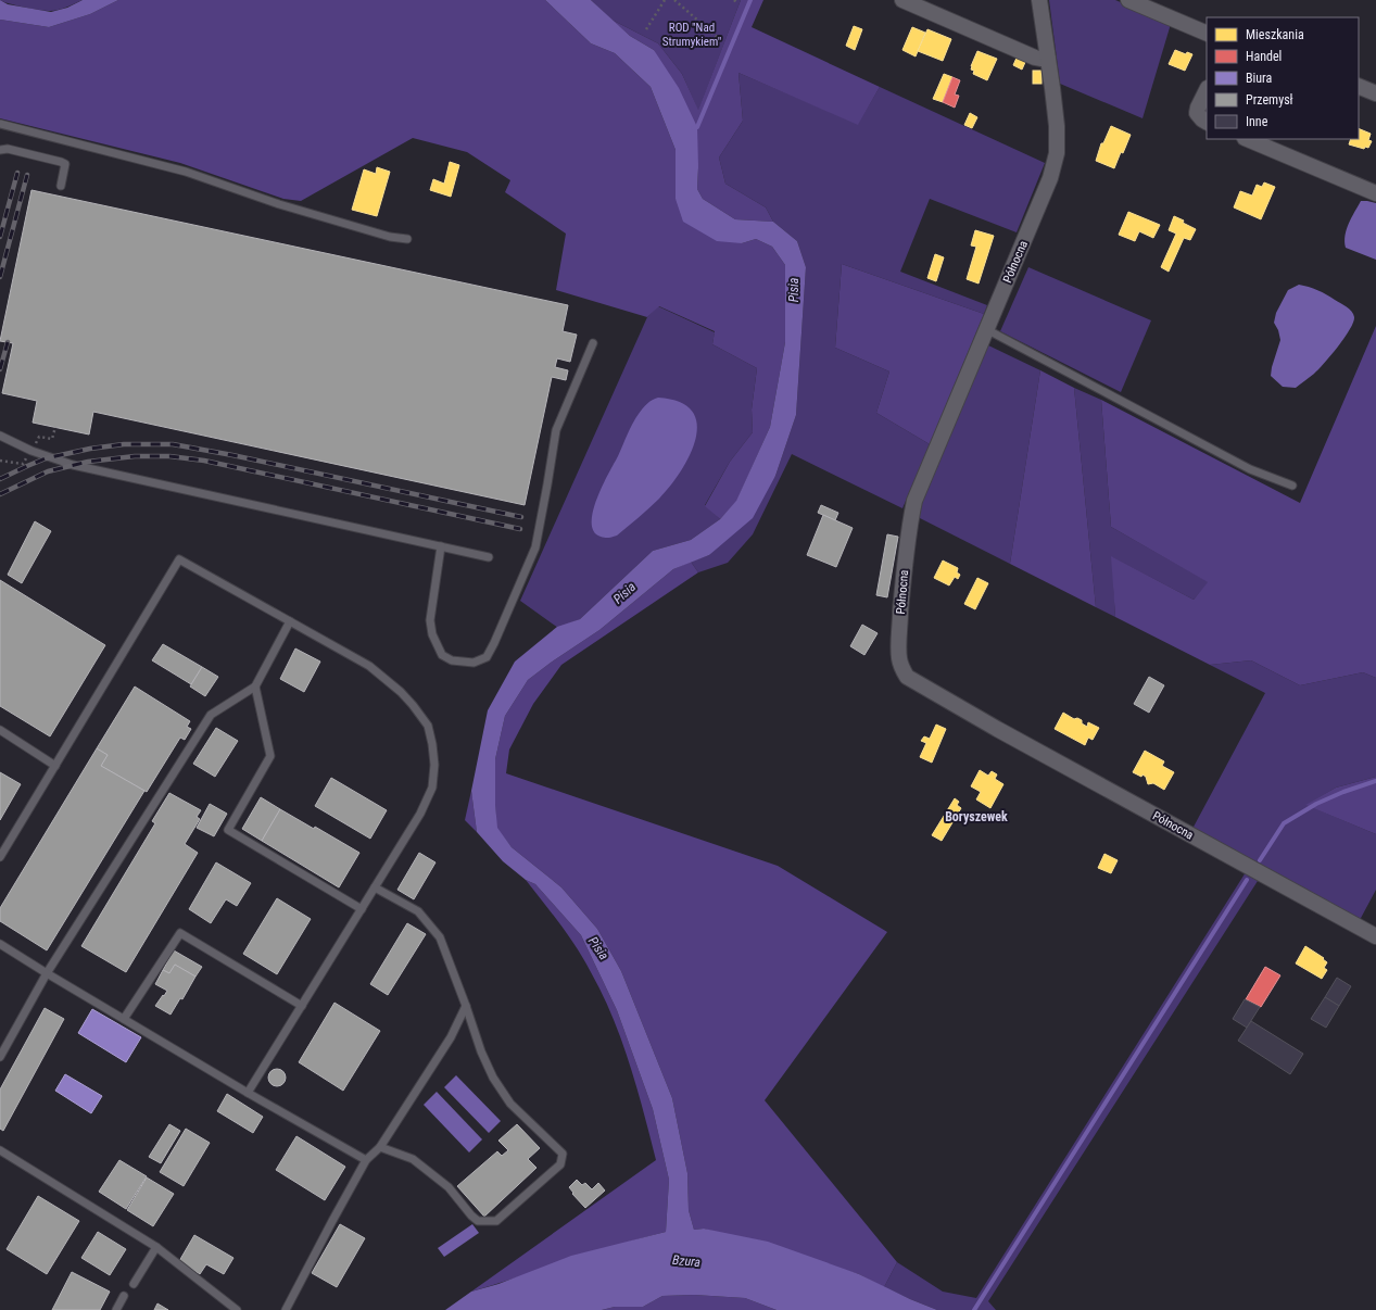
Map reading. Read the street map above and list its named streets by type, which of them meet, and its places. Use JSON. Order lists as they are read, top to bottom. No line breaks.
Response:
{"streets":{"street":["Północna"]},"districts":["Boryszewek"],"water":["Pisia","Bzura"],"parks":["ROD \"Nad Strumykiem\""],"legend":["Mieszkania","Handel","Biura","Przemysł","Inne"]}
